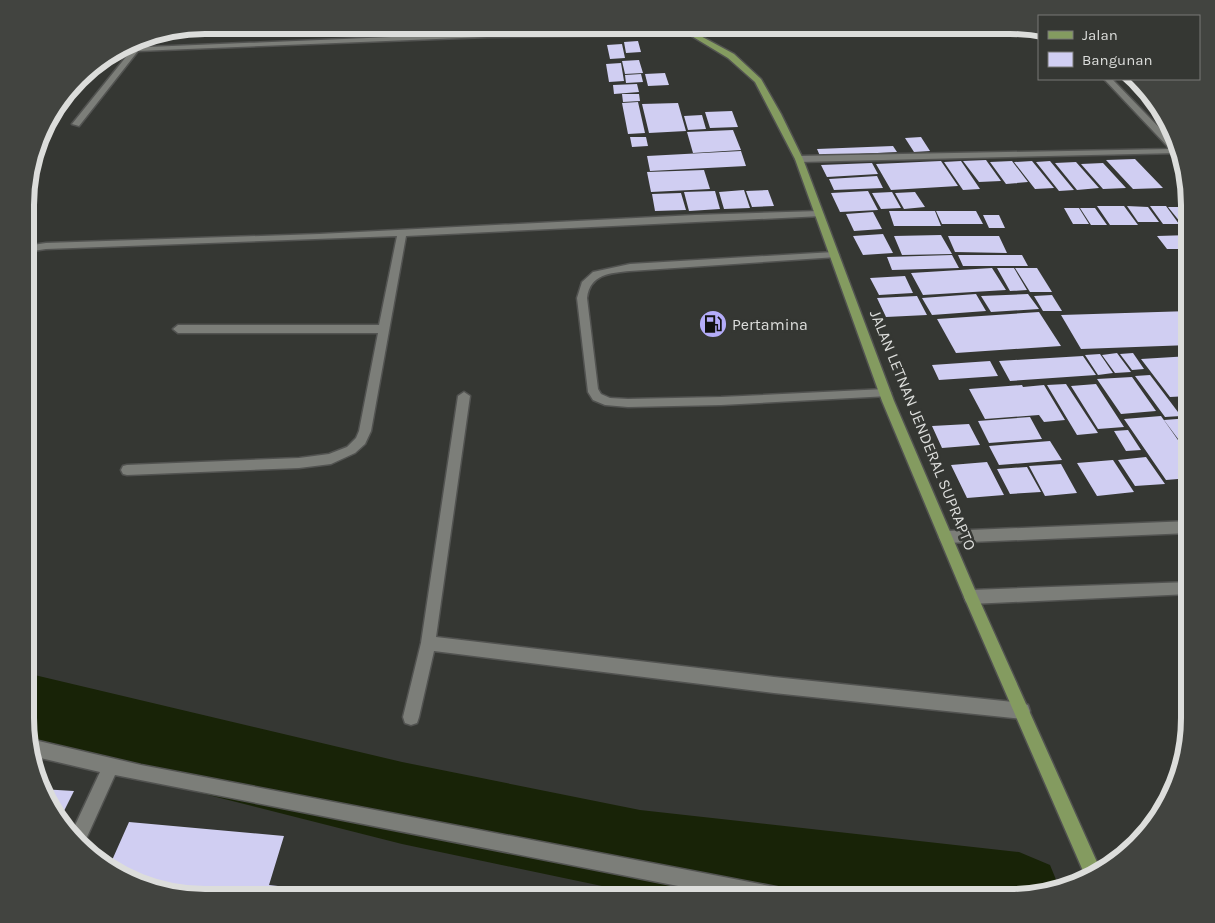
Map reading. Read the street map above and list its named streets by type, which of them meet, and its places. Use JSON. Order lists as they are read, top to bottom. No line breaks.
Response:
{"streets":{"main road":["JALAN LETNAN JENDERAL SUPRAPTO"]},"places":{"fuel station":["Pertamina"]},"legend":["Jalan","Bangunan"]}
